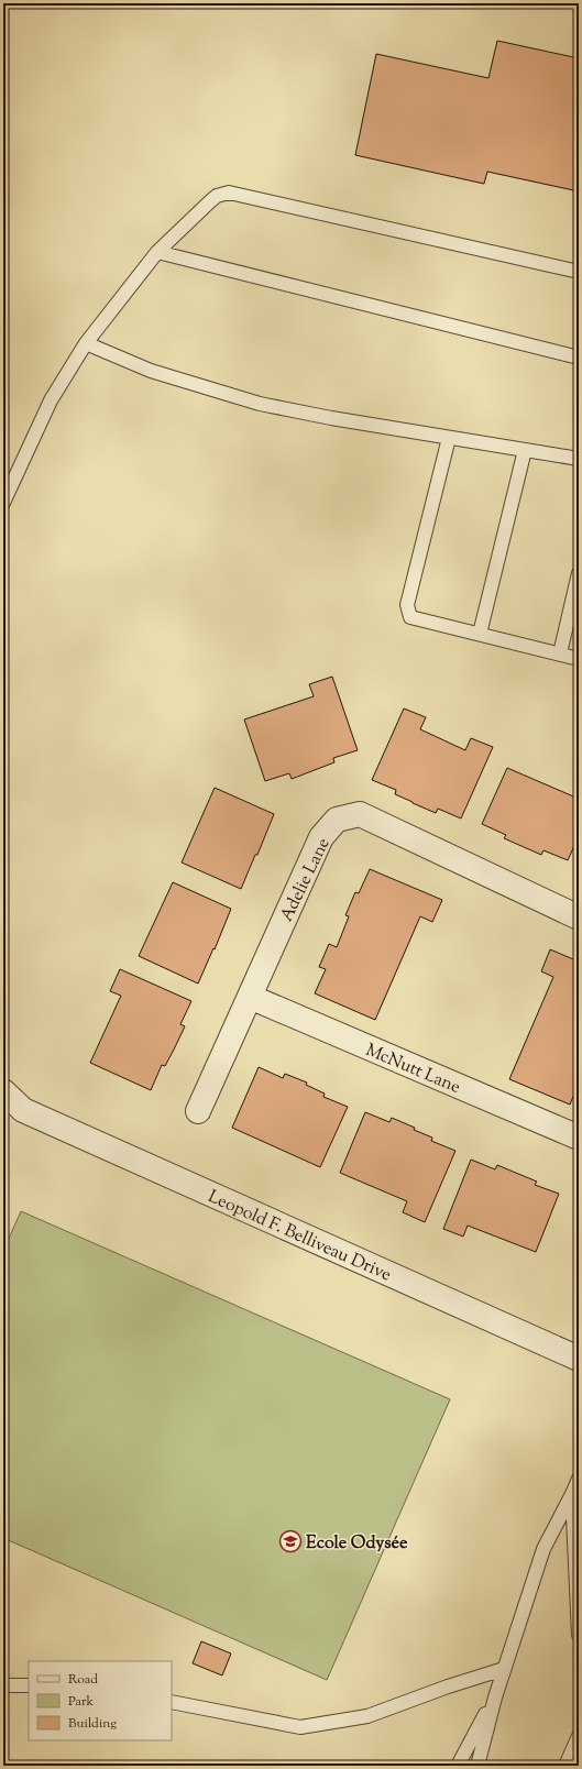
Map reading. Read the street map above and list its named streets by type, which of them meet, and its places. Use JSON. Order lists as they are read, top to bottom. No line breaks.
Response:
{"streets":{"street":["Adelie Lane","McNutt Lane","Leopold F. Belliveau Drive"]},"crossings":[["Adelie Lane","McNutt Lane"]],"places":{"school or university":["Ecole Odysée"]},"legend":["Road","Park","Building"]}
